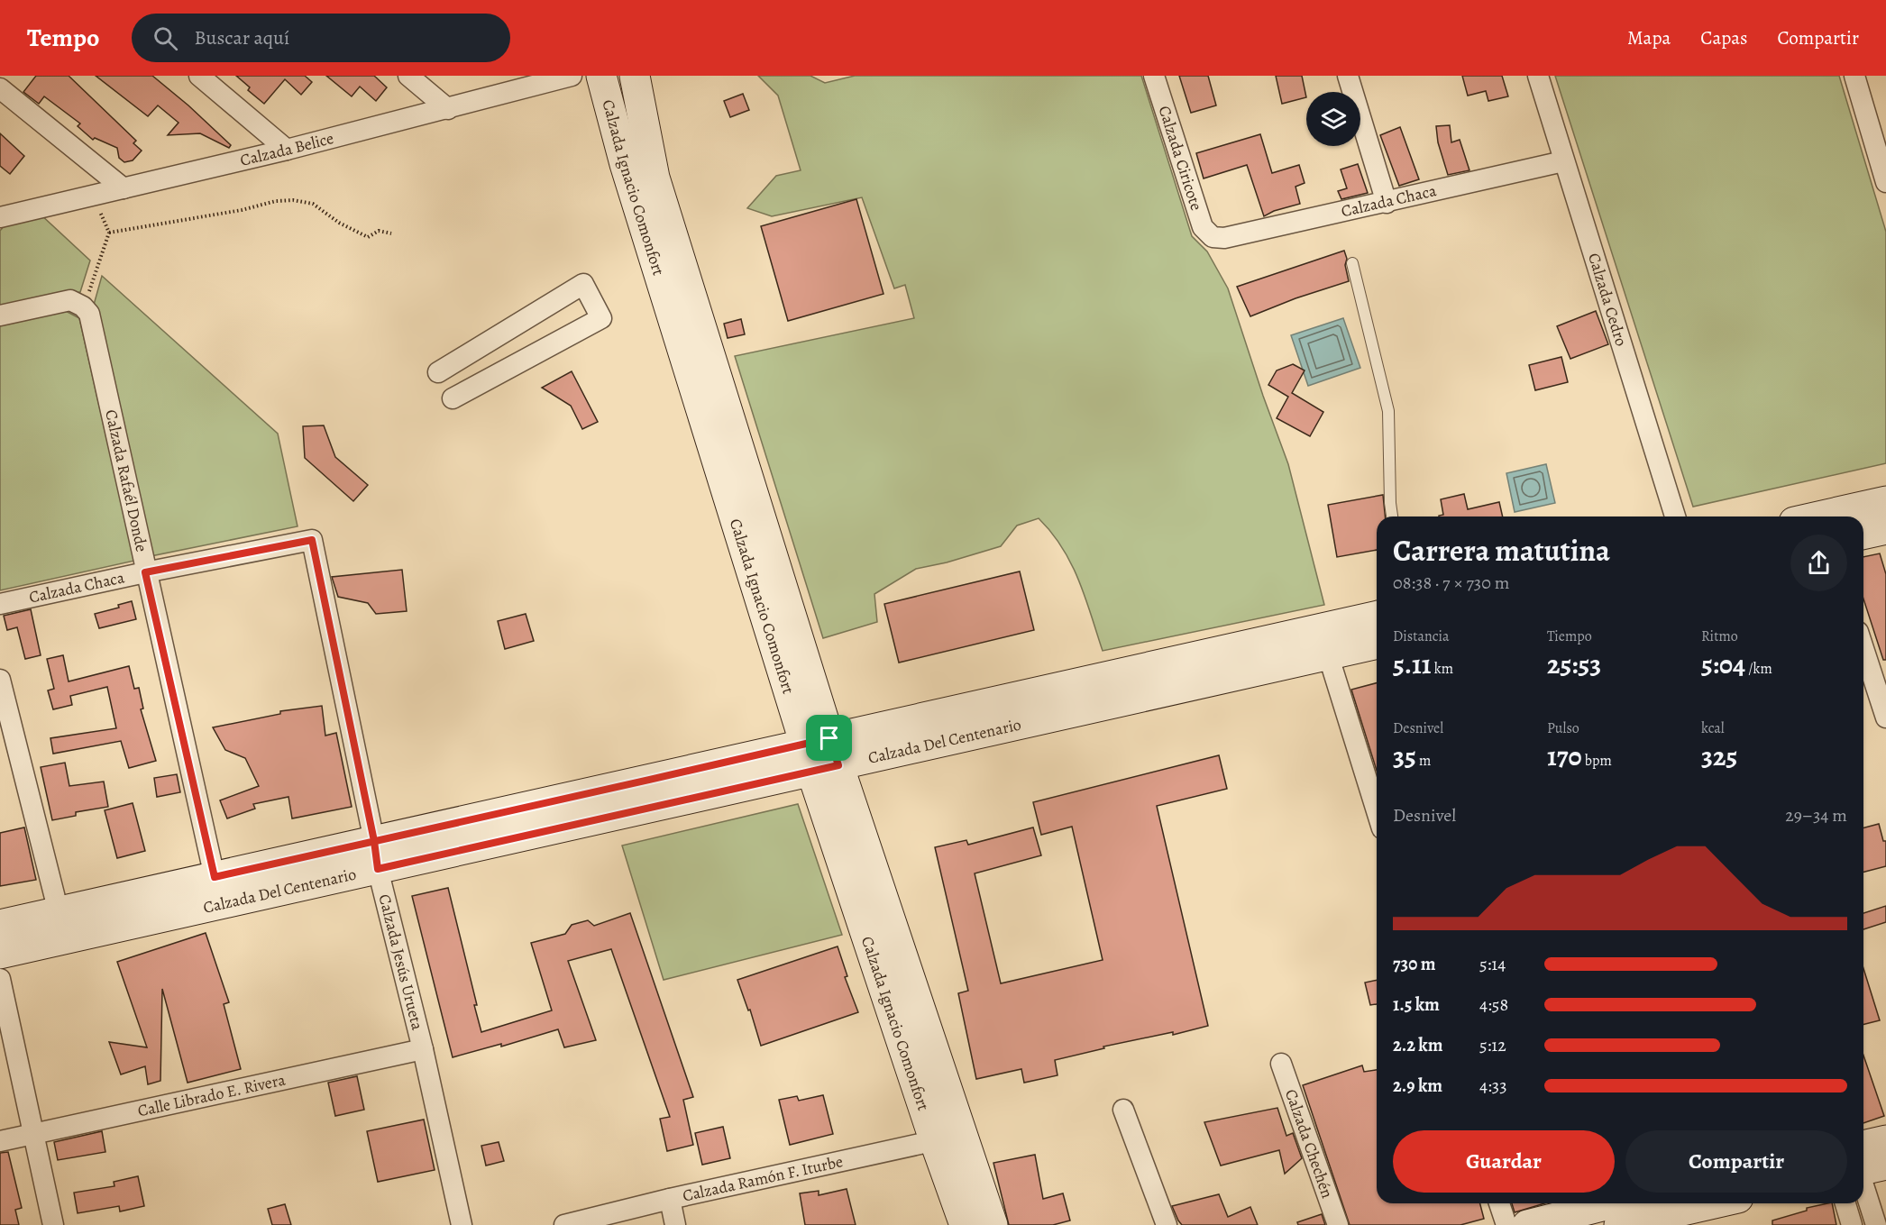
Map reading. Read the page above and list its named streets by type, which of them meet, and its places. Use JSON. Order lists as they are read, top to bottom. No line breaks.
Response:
{"streets":{"main road":["Calzada Ignacio Comonfort","Calzada Del Centenario"],"street":["Calzada Belice","Calzada Ciricote","Calzada Chaca","Calzada Cedro","Calzada Rafaél Donde","Calzada Jesús Urueta","Calle Librado E. Rivera","Calzada Chechén","Calzada Ramón F. Iturbe"]},"crossings":[["Calzada Ciricote","Calzada Chaca"],["Calzada Ignacio Comonfort","Calzada Del Centenario"],["Calzada Ignacio Comonfort","Calzada Ramón F. Iturbe"],["Calzada Chaca","Calzada Cedro"],["Calzada Chaca","Calzada Rafaél Donde"],["Calzada Chaca","Calzada Jesús Urueta"],["Calzada Rafaél Donde","Calzada Del Centenario"],["Calzada Del Centenario","Calzada Jesús Urueta"],["Calzada Jesús Urueta","Calle Librado E. Rivera"]],"page":{"header":"Tempo","search":"Buscar aquí","nav":["Mapa","Capas","Compartir"],"heading":["Carrera matutina","08:38 · 7 × 730 m"],"stats":[["Distancia","5.11 km"],["Tiempo","25:53"],["Ritmo","5:04 /km"],["Desnivel","35 m"],["Pulso","170 bpm"],["kcal","325"]],"chart":["Desnivel","29–34 m"],"list":[{"name":"730 m","note":"5:14"},{"name":"1.5 km","note":"4:58"},{"name":"2.2 km","note":"5:12"},{"name":"2.9 km","note":"4:33"}],"buttons":["Guardar","Compartir"]}}
